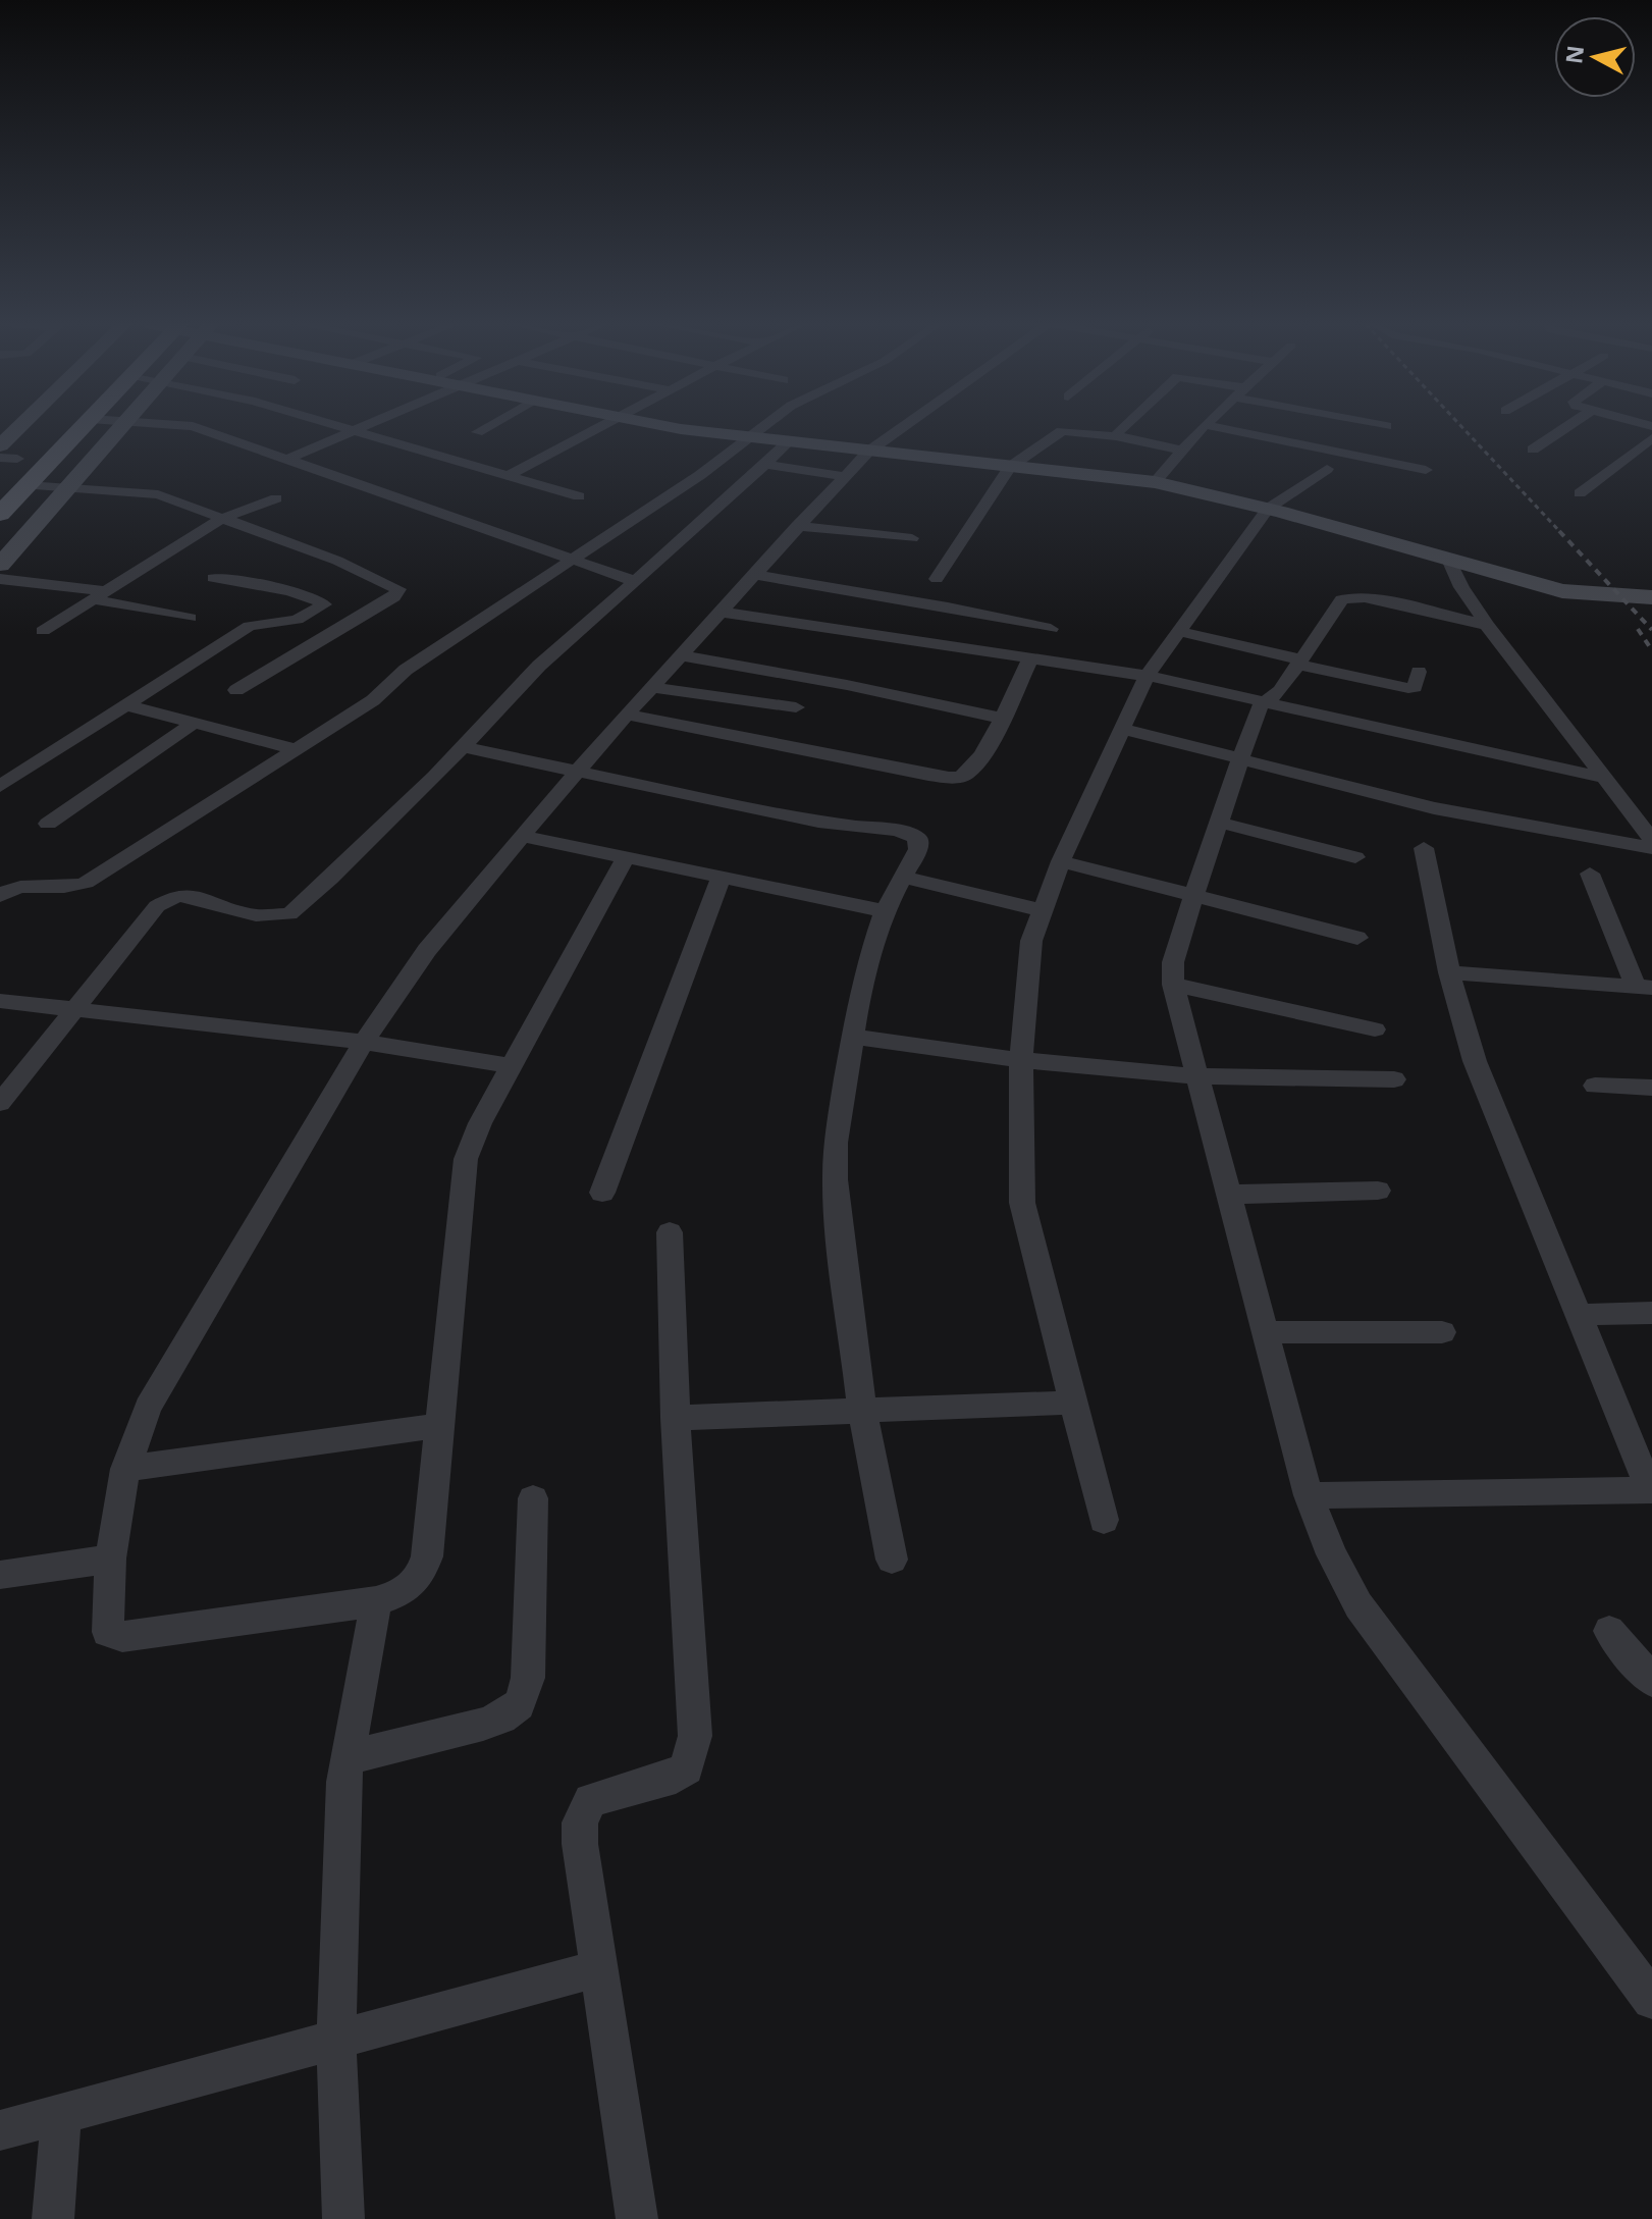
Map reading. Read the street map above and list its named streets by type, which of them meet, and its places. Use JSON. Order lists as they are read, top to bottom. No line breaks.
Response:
{"north":"left"}
